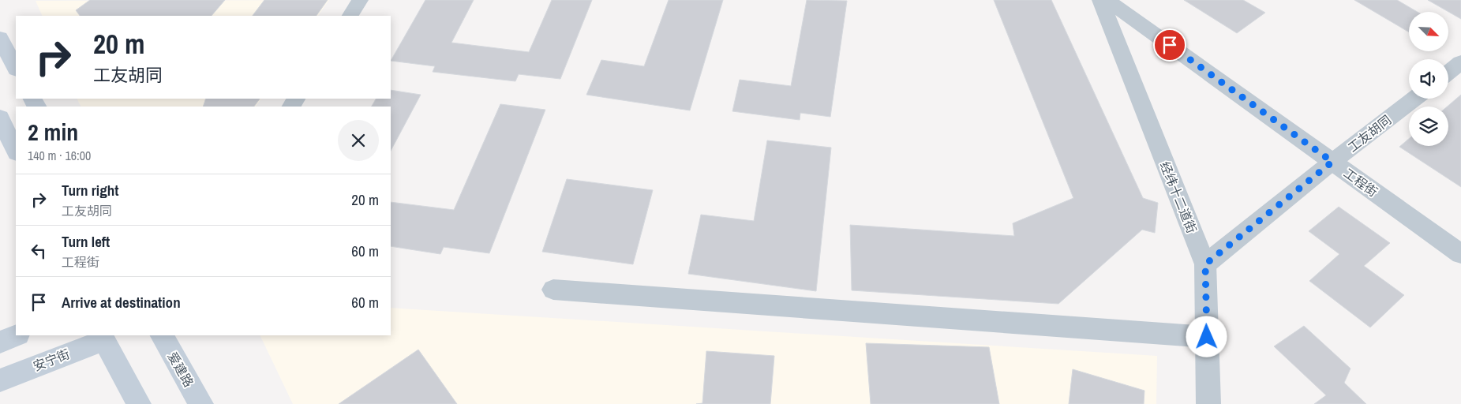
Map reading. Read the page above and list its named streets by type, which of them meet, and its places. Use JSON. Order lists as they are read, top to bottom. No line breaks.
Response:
{"streets":{"main road":["安宁街","爱建路"],"street":["工友胡同","工程街","经纬十二道街"]},"crossings":[["工友胡同","工程街"],["工友胡同","经纬十二道街"]],"north":"bottom right","page":{"turn":["20 m","工友胡同"],"heading":["2 min","140 m · 16:00"],"list":[{"name":"Turn right","note":"工友胡同","value":"20 m"},{"name":"Turn left","note":"工程街","value":"60 m"},{"name":"Arrive at destination","value":"60 m"}]}}
